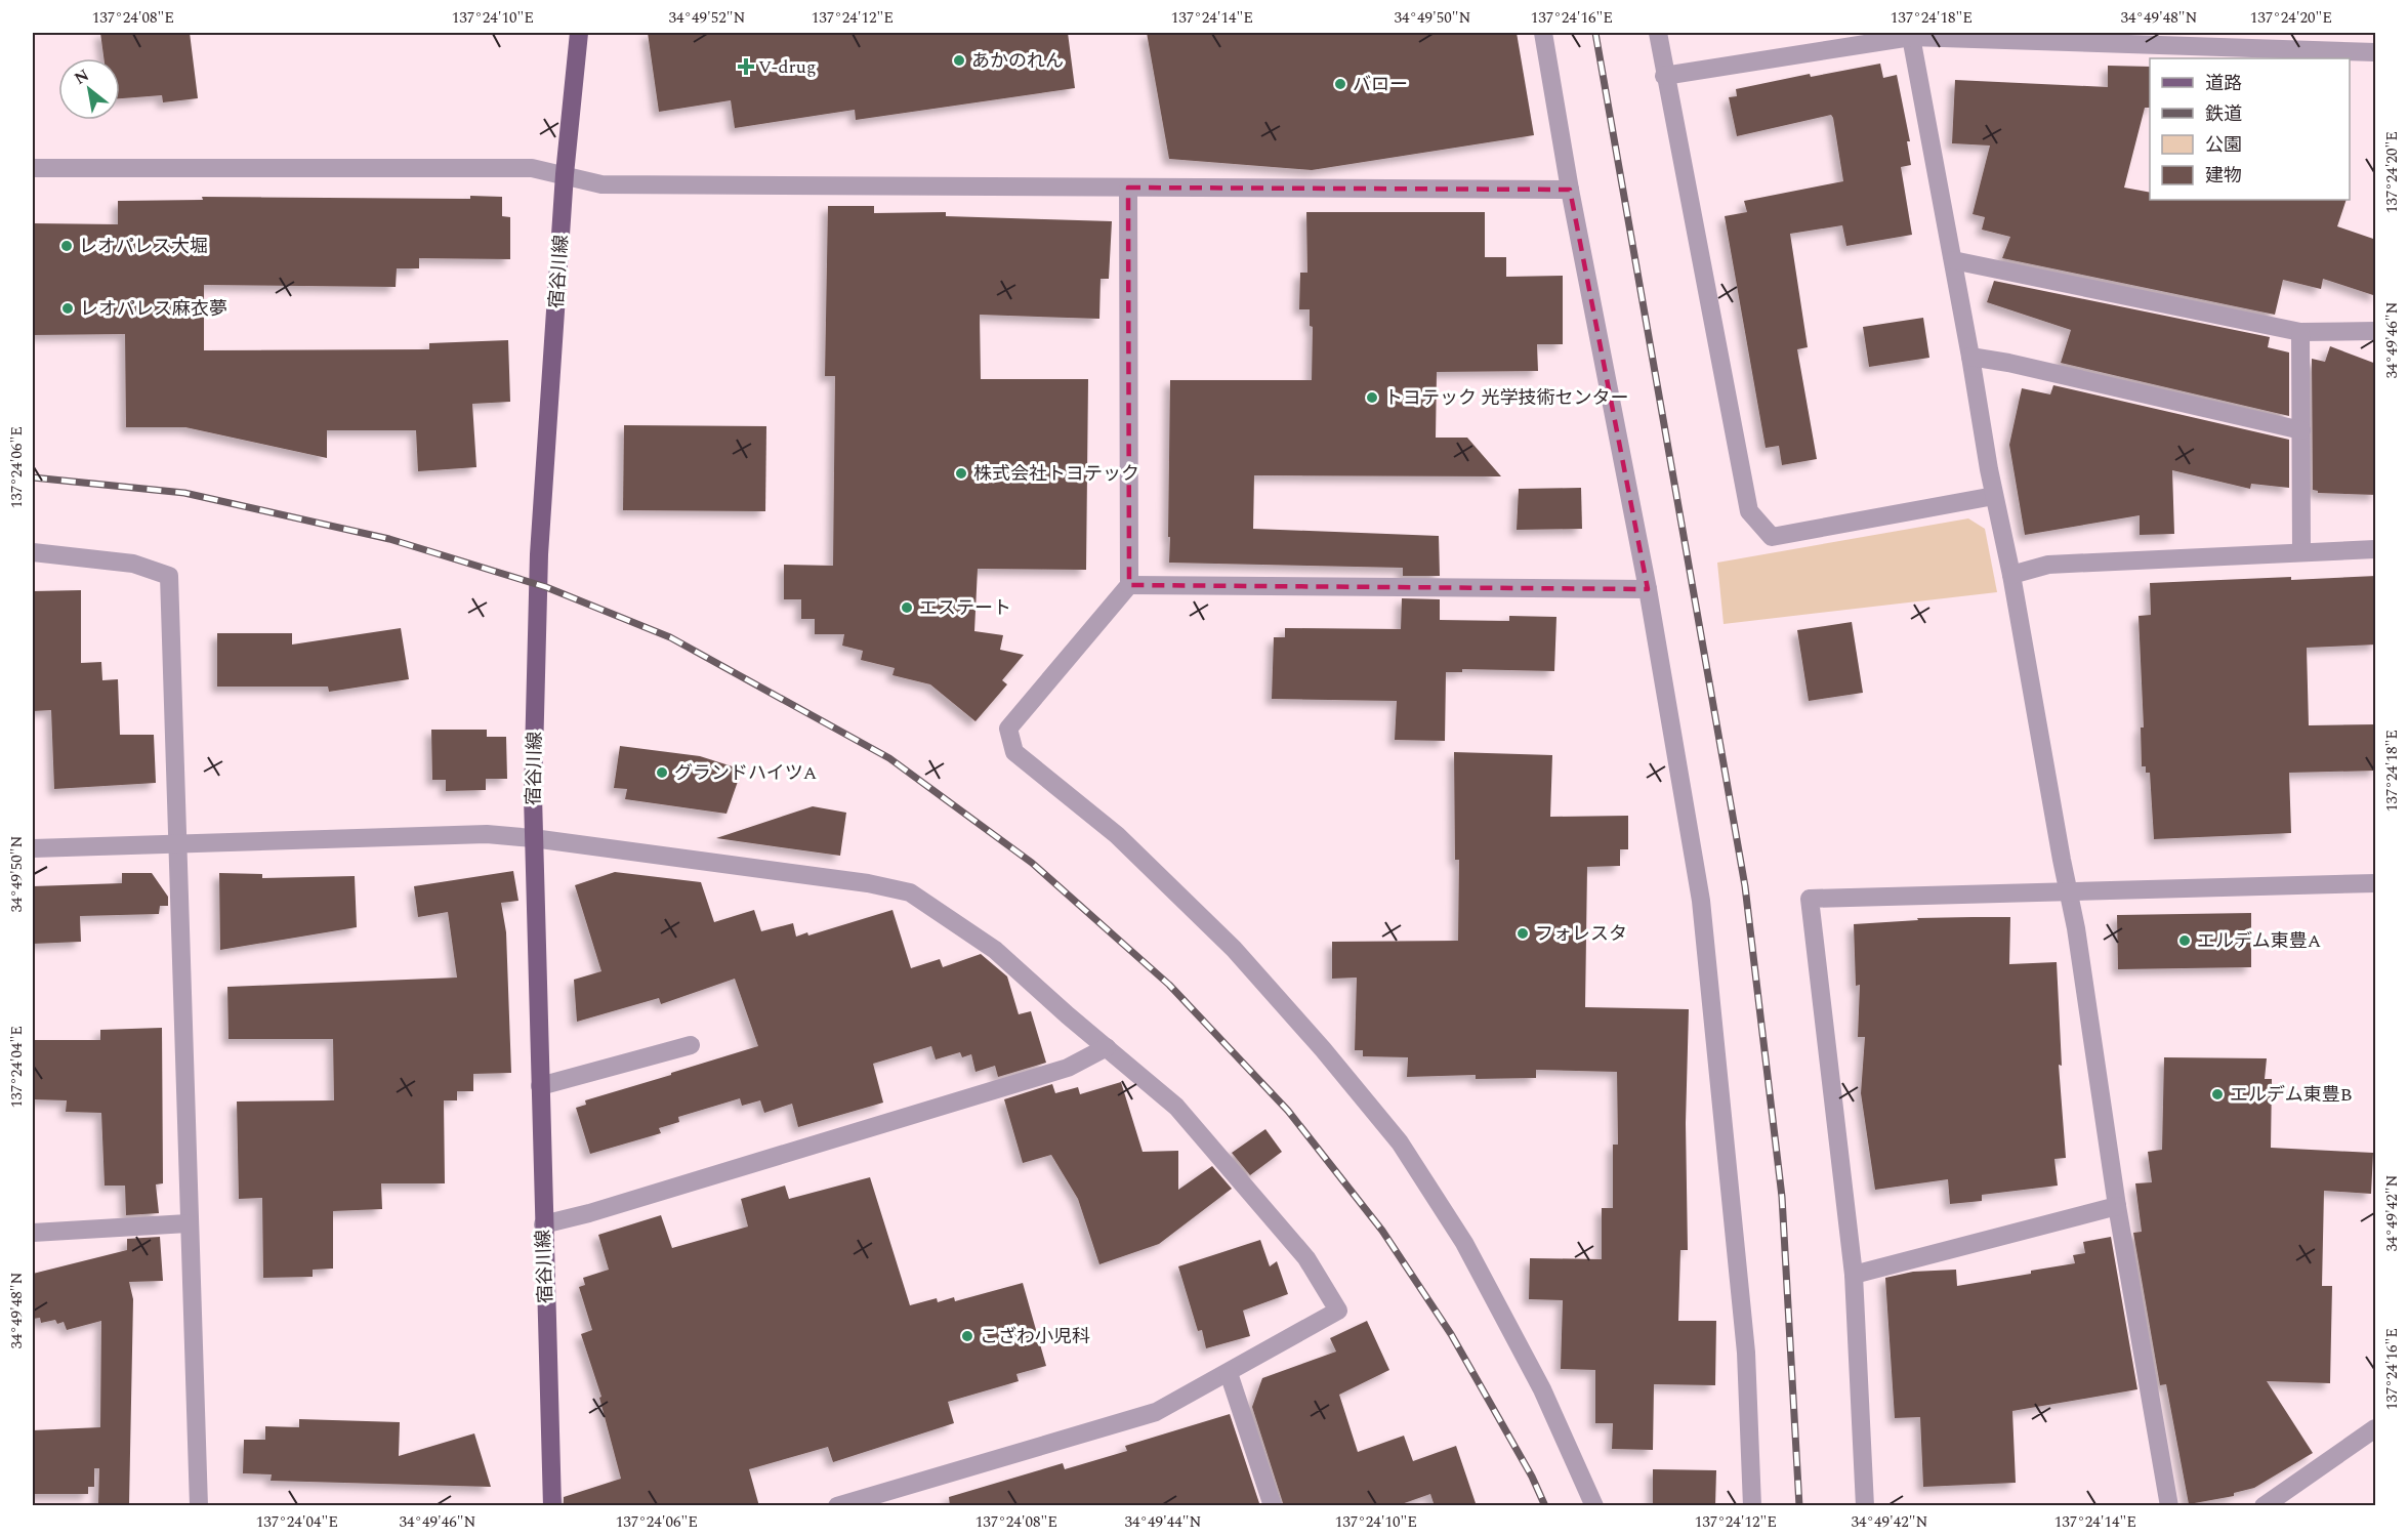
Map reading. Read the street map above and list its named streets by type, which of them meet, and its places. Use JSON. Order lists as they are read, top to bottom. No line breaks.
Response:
{"streets":{"main road":["宿谷川線"]},"places":{"other":["あかのれん","バロー","レオパレス大堀","レオパレス麻衣夢","トヨテック 光学技術センター","株式会社トヨテック","エステート","グランドハイツA","フォレスタ","エルデム東豊A","エルデム東豊B","こざわ小児科"],"health":["V-drug"]},"legend":["道路","鉄道","公園","建物"],"north":"top left","coordinates":["137°24'08\"E","137°24'10\"E","34°49'52\"N","137°24'12\"E","137°24'14\"E","34°49'50\"N","137°24'16\"E","137°24'18\"E","34°49'48\"N","137°24'20\"E","34°49'46\"N","137°24'06\"E","137°24'04\"E","34°49'42\"N","34°49'44\"N"]}
